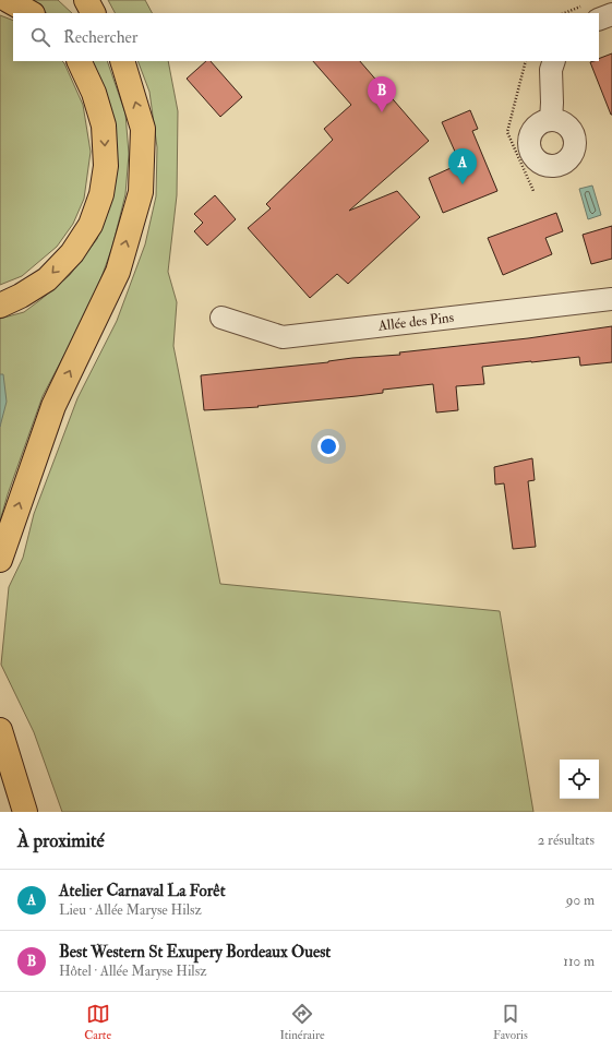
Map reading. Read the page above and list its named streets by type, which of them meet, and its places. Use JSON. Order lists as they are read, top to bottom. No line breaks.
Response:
{"streets":{"street":["Allée des Pins"]},"page":{"search":"Rechercher","pins":["B","A"],"heading":["À proximité","2 résultats"],"list":[{"mark":"A","name":"Atelier Carnaval La Forêt","note":"Lieu · Allée Maryse Hilsz","value":"90 m"},{"mark":"B","name":"Best Western St Exupery Bordeaux Ouest","note":"Hôtel · Allée Maryse Hilsz","value":"110 m"}],"nav":["Carte","Itinéraire","Favoris"]}}
